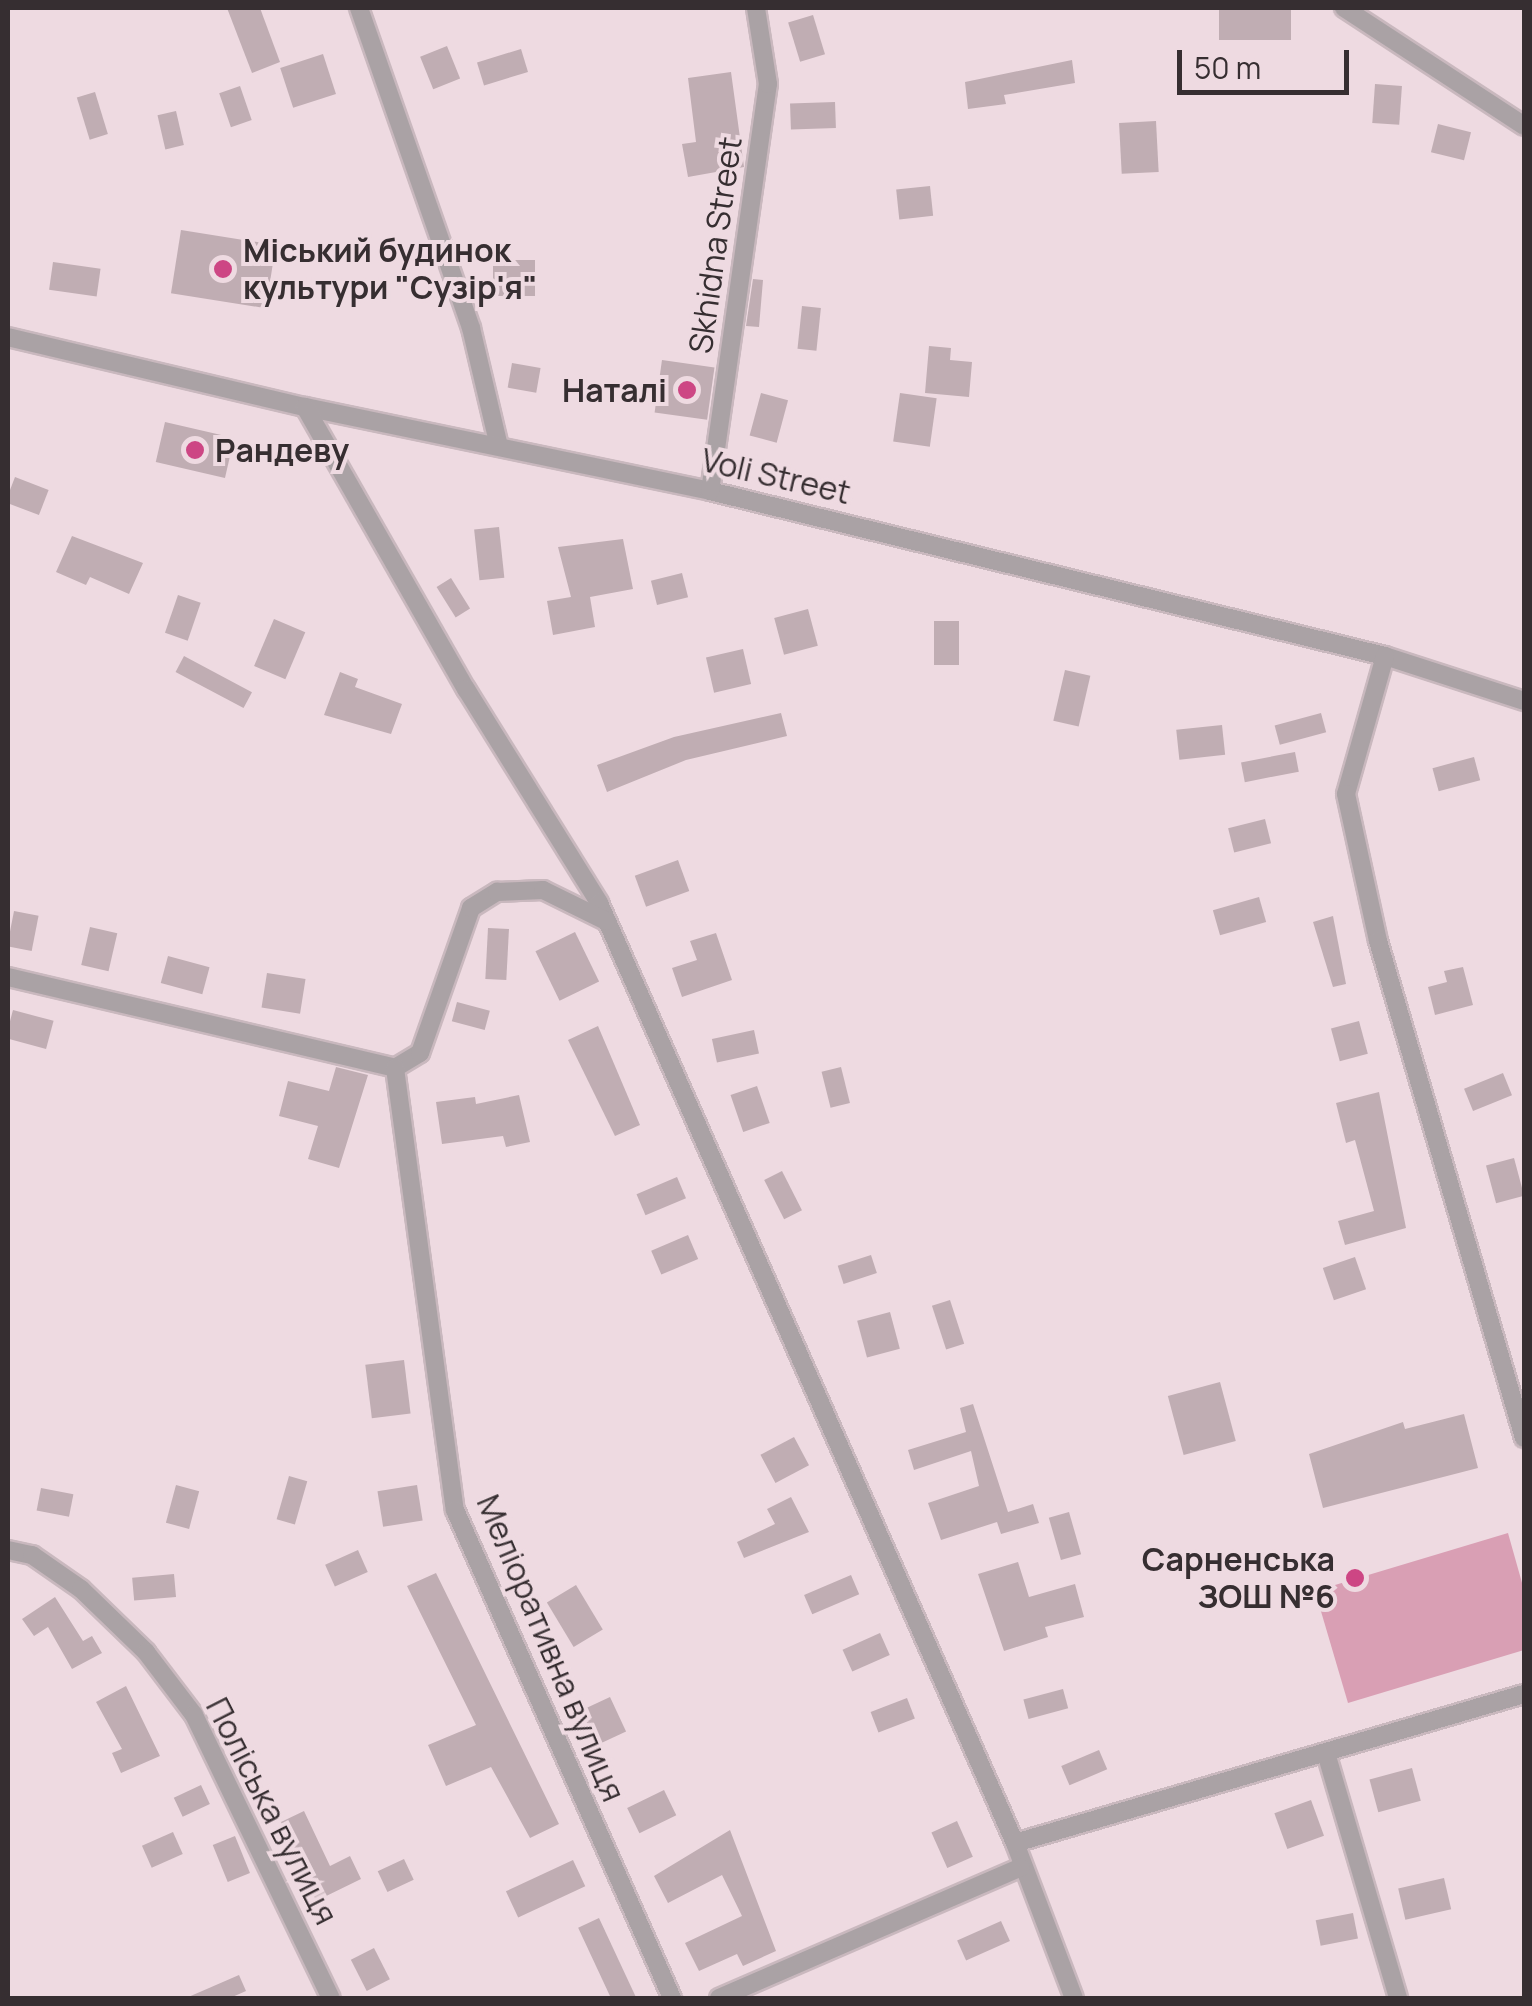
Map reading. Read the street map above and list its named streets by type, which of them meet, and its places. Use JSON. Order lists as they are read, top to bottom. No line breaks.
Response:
{"streets":{"street":["Skhidna Street","Voli Street","Меліоративна вулиця","Поліська вулиця"]},"crossings":[["Skhidna Street","Voli Street"]],"places":["Міський будинок культури \"Сузір'я\"","Наталі","Рандеву","Сарненська ЗОШ №6"],"scale_bar":"50 m"}
